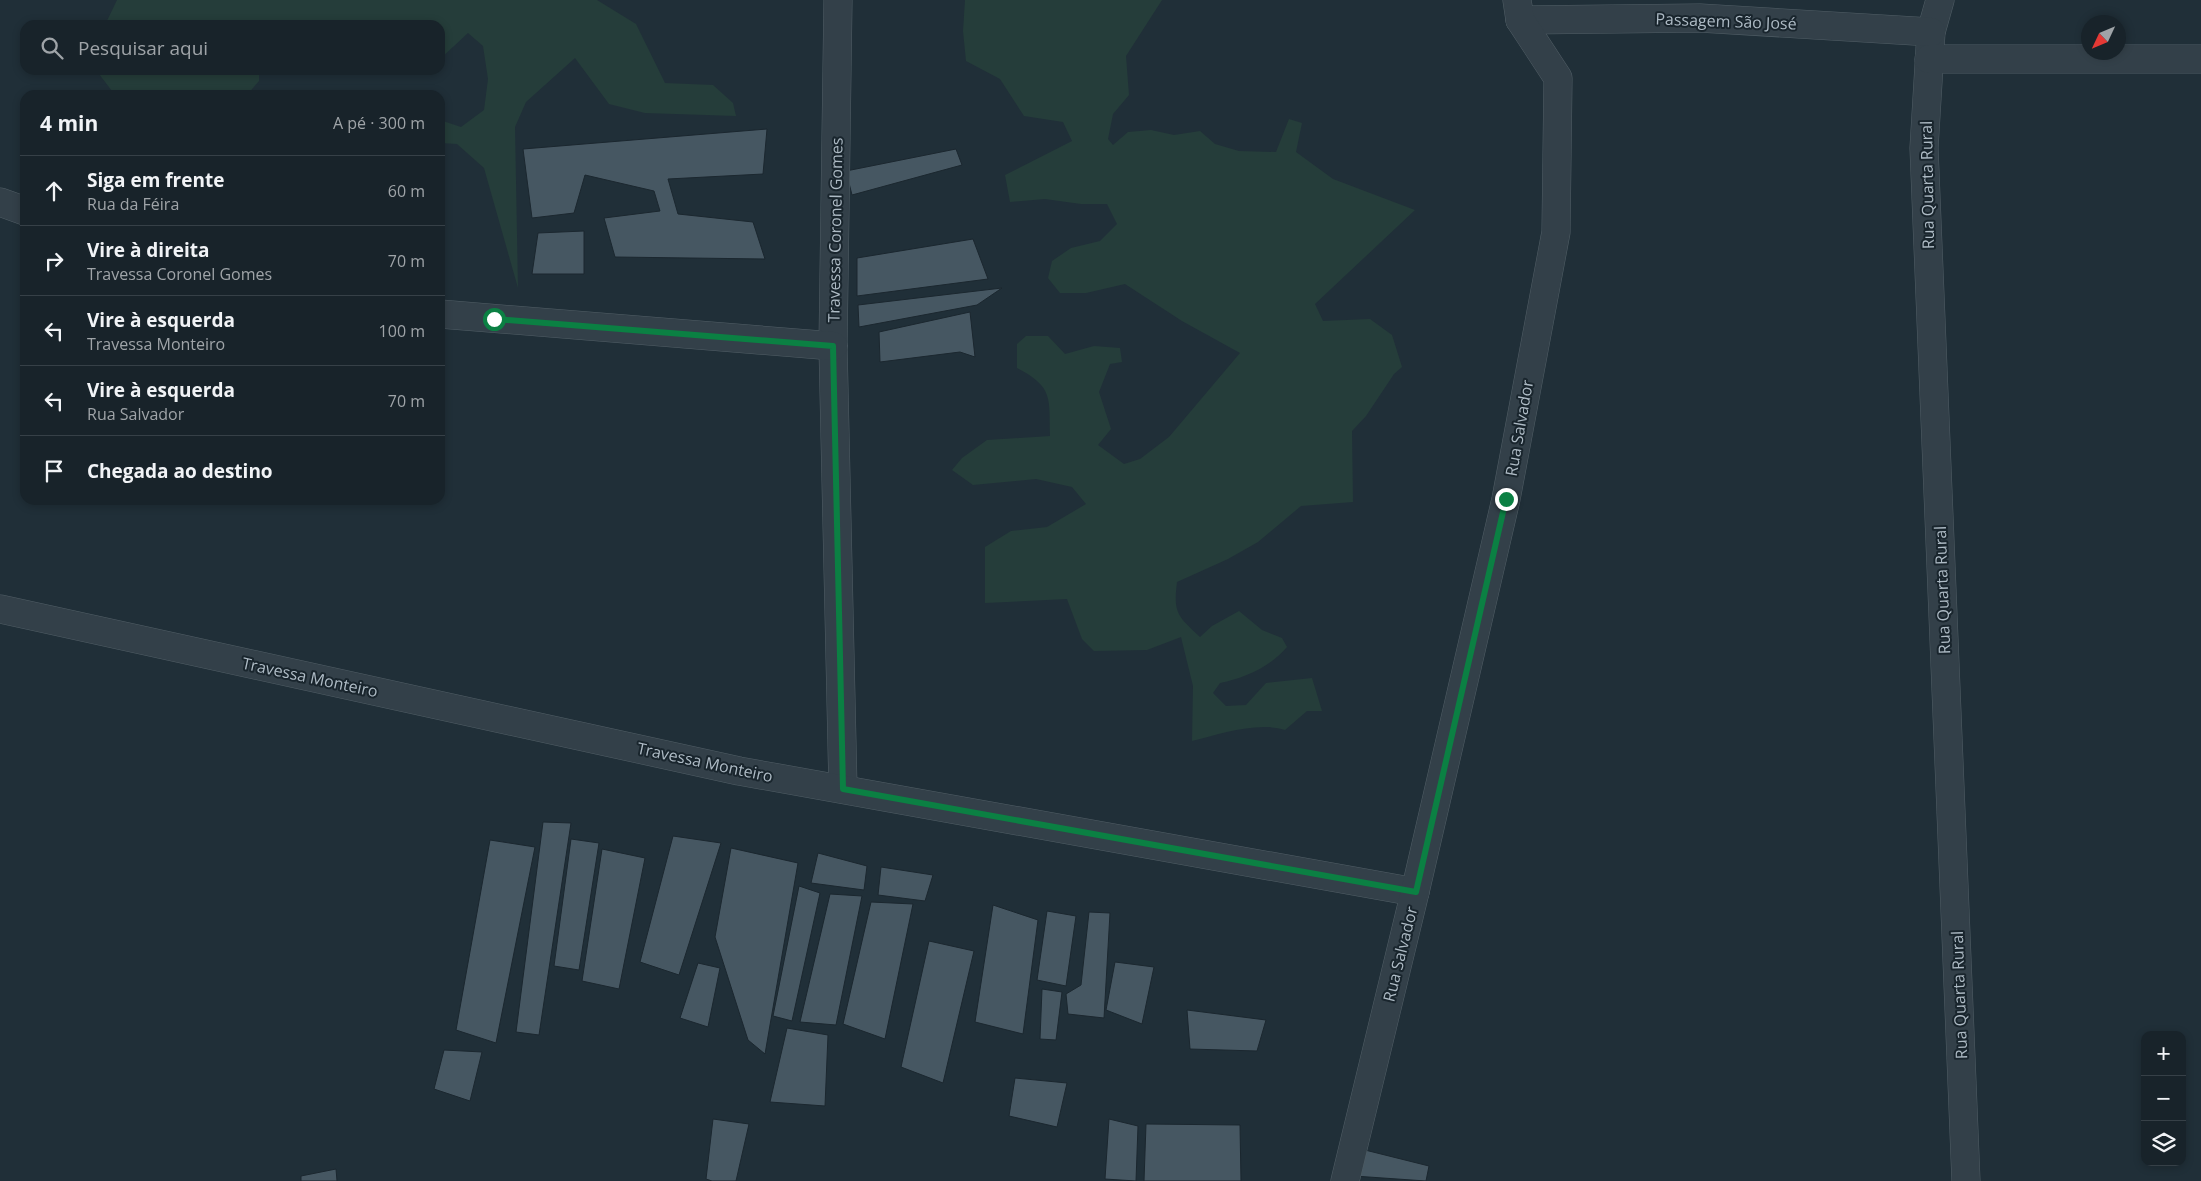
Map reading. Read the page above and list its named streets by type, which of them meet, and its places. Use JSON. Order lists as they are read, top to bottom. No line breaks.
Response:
{"streets":{"street":["Passagem São José","Rua Quarta Rural","Travessa Coronel Gomes","Rua Salvador","Travessa Monteiro"]},"crossings":[["Passagem São José","Rua Quarta Rural"],["Passagem São José","Rua Salvador"],["Travessa Coronel Gomes","Travessa Monteiro"],["Rua Salvador","Travessa Monteiro"]],"north":"bottom left","page":{"search":"Pesquisar aqui","heading":["4 min","A pé · 300 m"],"list":[["Siga em frente","Rua da Féira","60 m"],["Vire à direita","Travessa Coronel Gomes","70 m"],["Vire à esquerda","Travessa Monteiro","100 m"],["Vire à esquerda","Rua Salvador","70 m"],"Chegada ao destino"],"map_buttons":["+","−"]}}
